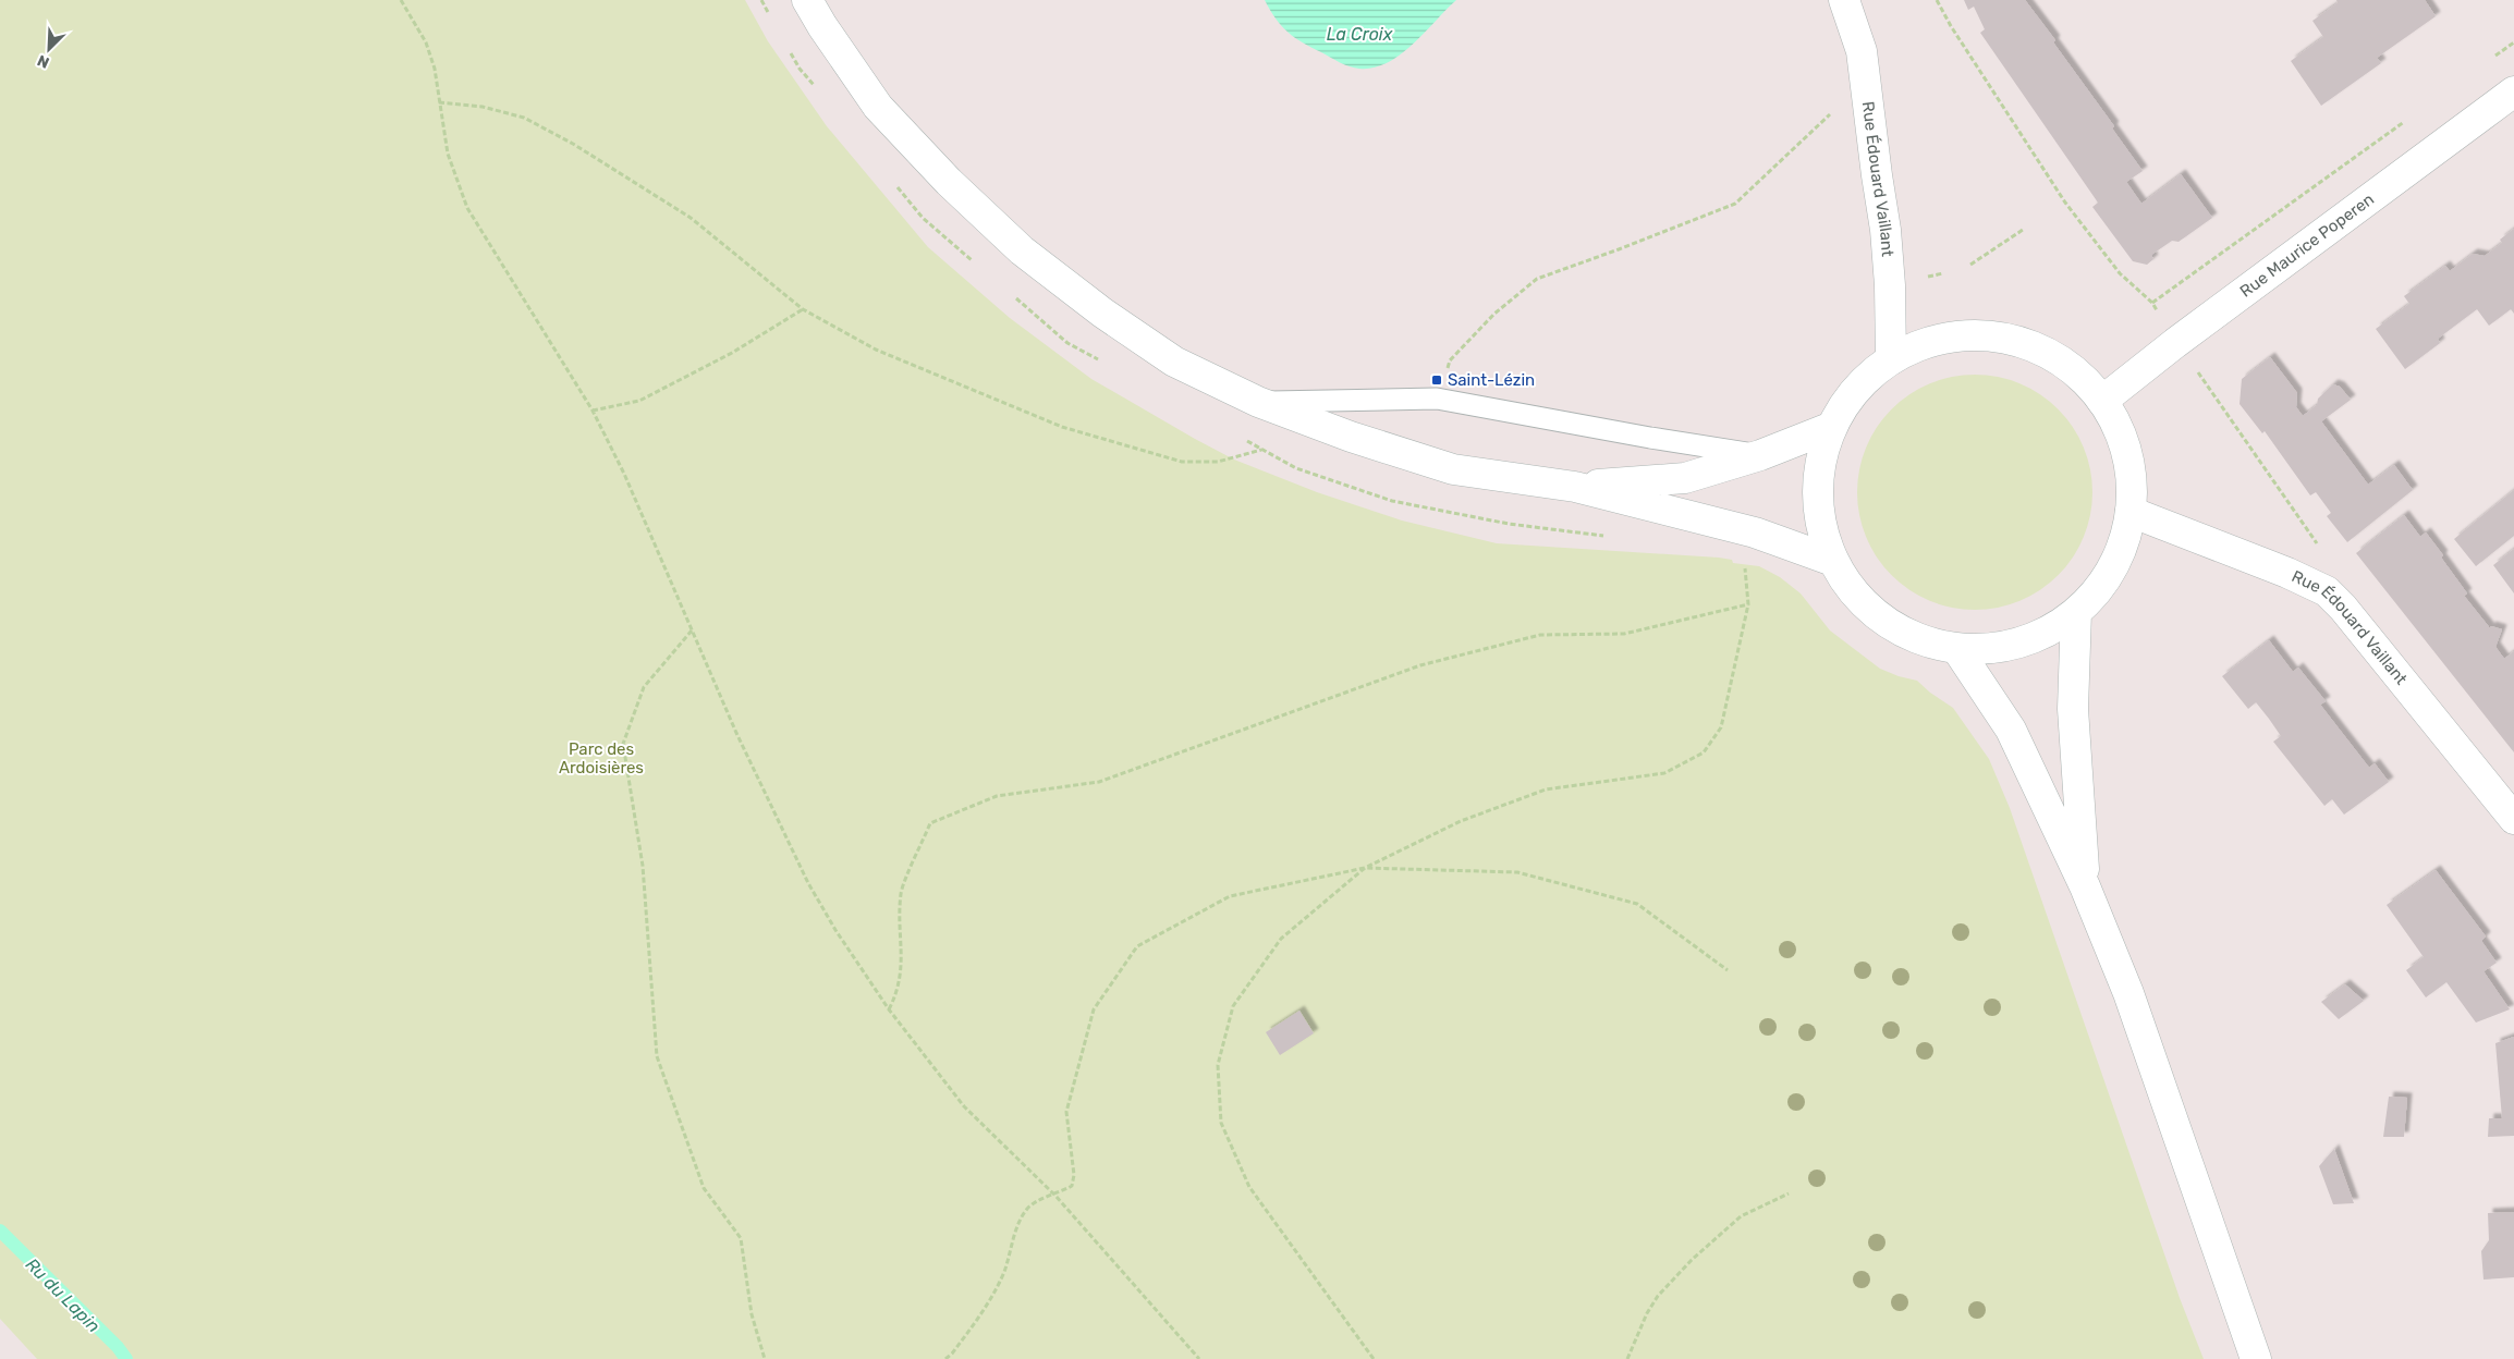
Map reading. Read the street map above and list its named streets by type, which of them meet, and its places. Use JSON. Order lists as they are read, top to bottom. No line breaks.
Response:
{"streets":{"main road":["Rue Édouard Vaillant","Rue Maurice Poperen"]},"water":["La Croix","Ru du Lapin"],"parks":["Parc des Ardoisières"],"places":{"transit":["Saint-Lézin"]},"north":"bottom left"}
